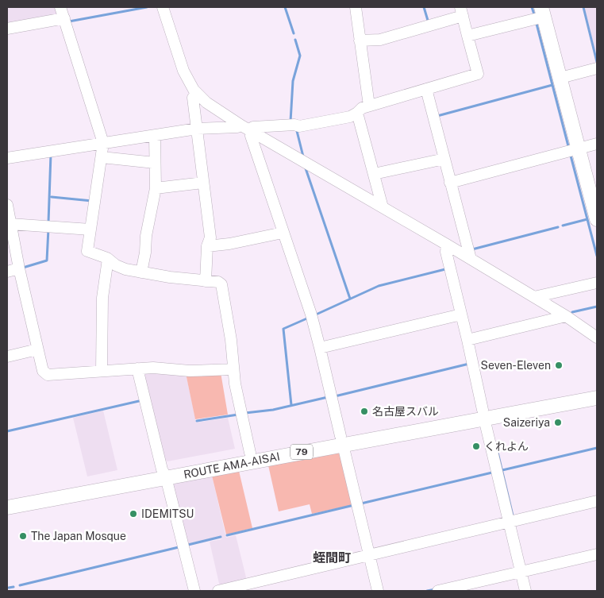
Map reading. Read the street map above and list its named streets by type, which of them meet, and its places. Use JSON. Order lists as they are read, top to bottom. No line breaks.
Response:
{"streets":{"main road":["79","ROUTE AMA-AISAI"]},"districts":["蛭間町"],"places":["Seven-Eleven","名古屋スバル","Saizeriya","くれよん","IDEMITSU","The Japan Mosque"]}
